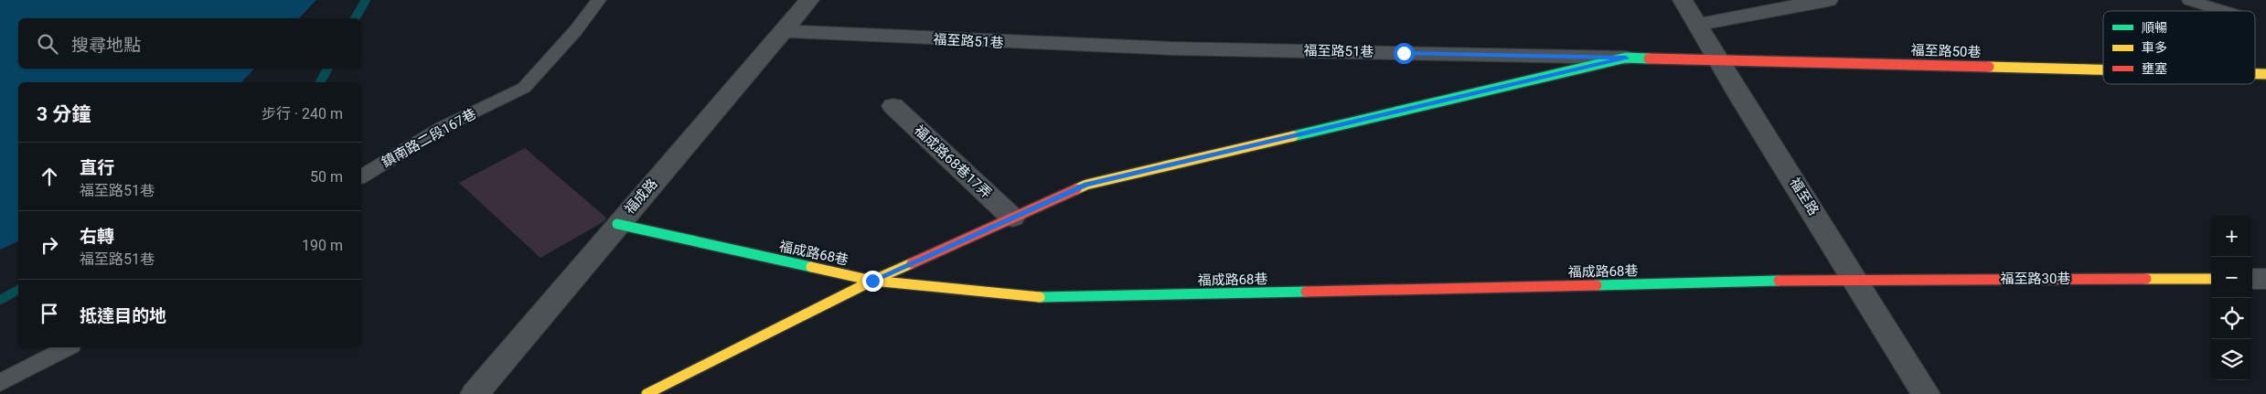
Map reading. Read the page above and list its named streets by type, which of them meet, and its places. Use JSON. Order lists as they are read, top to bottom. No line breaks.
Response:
{"streets":{"street":["福至路51巷","福至路50巷","福成路68巷17弄","福成路","福至路","福成路68巷","福至路30巷"],"lane":["鎮南路二段167巷"]},"crossings":[["福至路51巷","福至路50巷"],["福至路51巷","福成路"],["福至路50巷","福至路"],["福成路","福成路68巷"],["福至路","福成路68巷"],["福至路","福至路30巷"],["福成路68巷","福至路30巷"]],"legend":["順暢","車多","壅塞"],"page":{"search":"搜尋地點","heading":["3 分鐘","步行 · 240 m"],"list":[["直行","福至路51巷","50 m"],["右轉","福至路51巷","190 m"],"抵達目的地"],"map_buttons":["+","−"]}}
